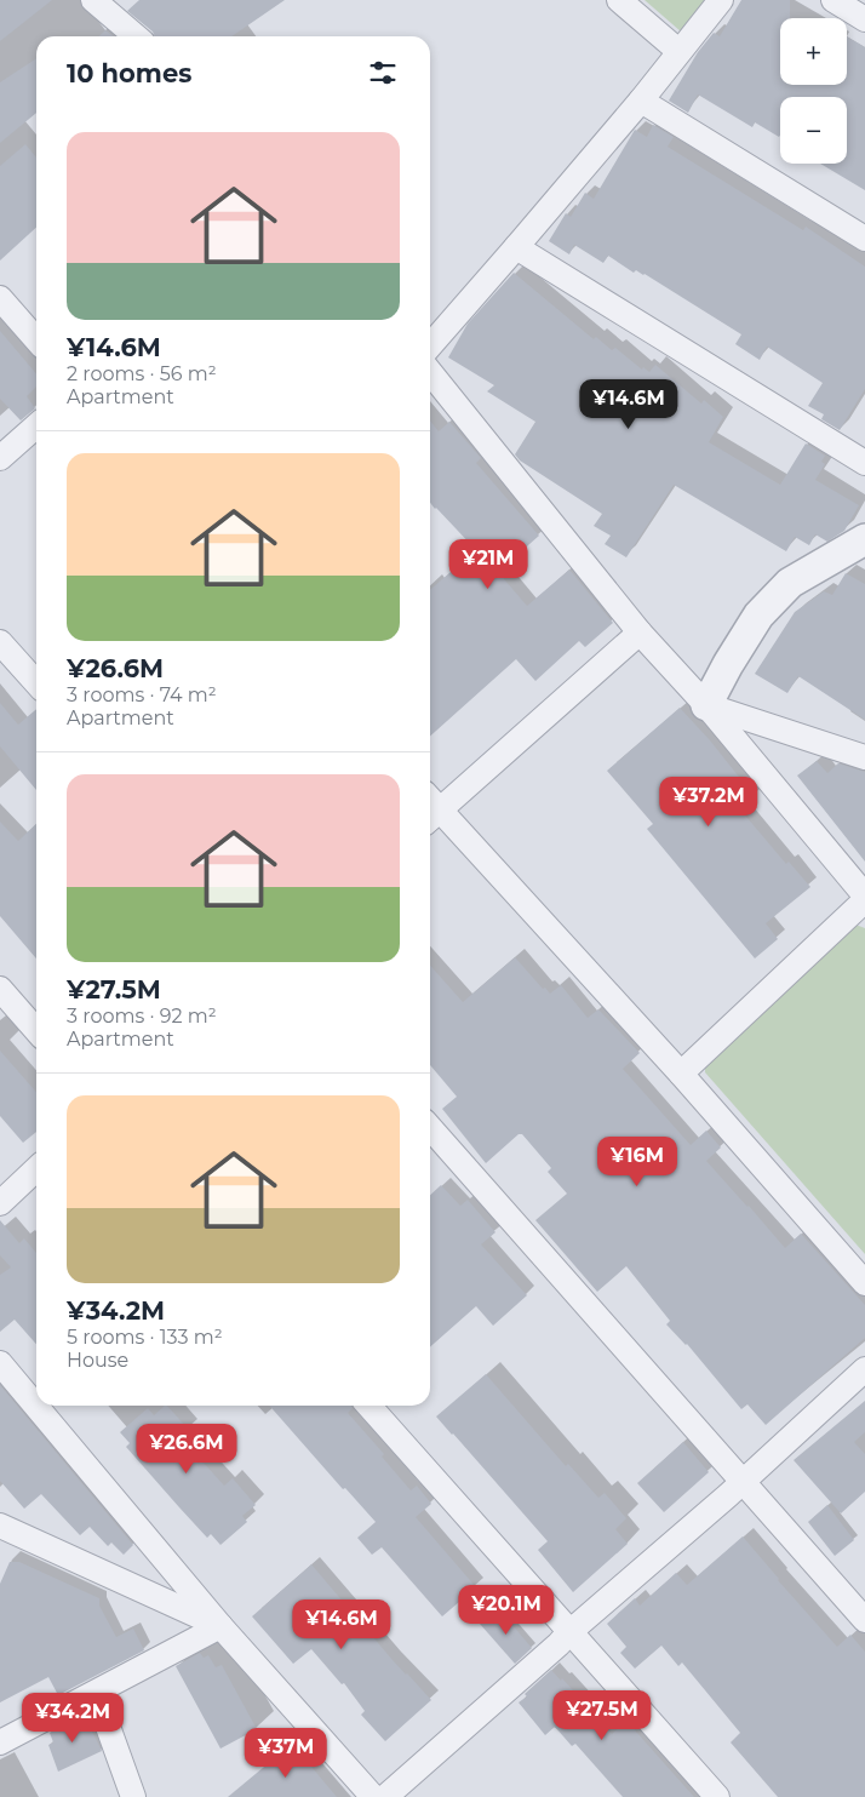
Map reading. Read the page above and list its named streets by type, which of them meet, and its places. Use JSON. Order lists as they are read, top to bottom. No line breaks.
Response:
{"page":{"map_buttons":["+","−"],"heading":"10 homes","list":[{"name":"¥14.6M","note":"2 rooms · 56 m² · Apartment"},{"name":"¥26.6M","note":"3 rooms · 74 m² · Apartment"},{"name":"¥27.5M","note":"3 rooms · 92 m² · Apartment"},{"name":"¥34.2M","note":"5 rooms · 133 m² · House"}],"price":["¥14.6M","¥21M","¥37.2M","¥16M","¥26.6M","¥20.1M","¥14.6M","¥27.5M","¥34.2M","¥37M"]}}
